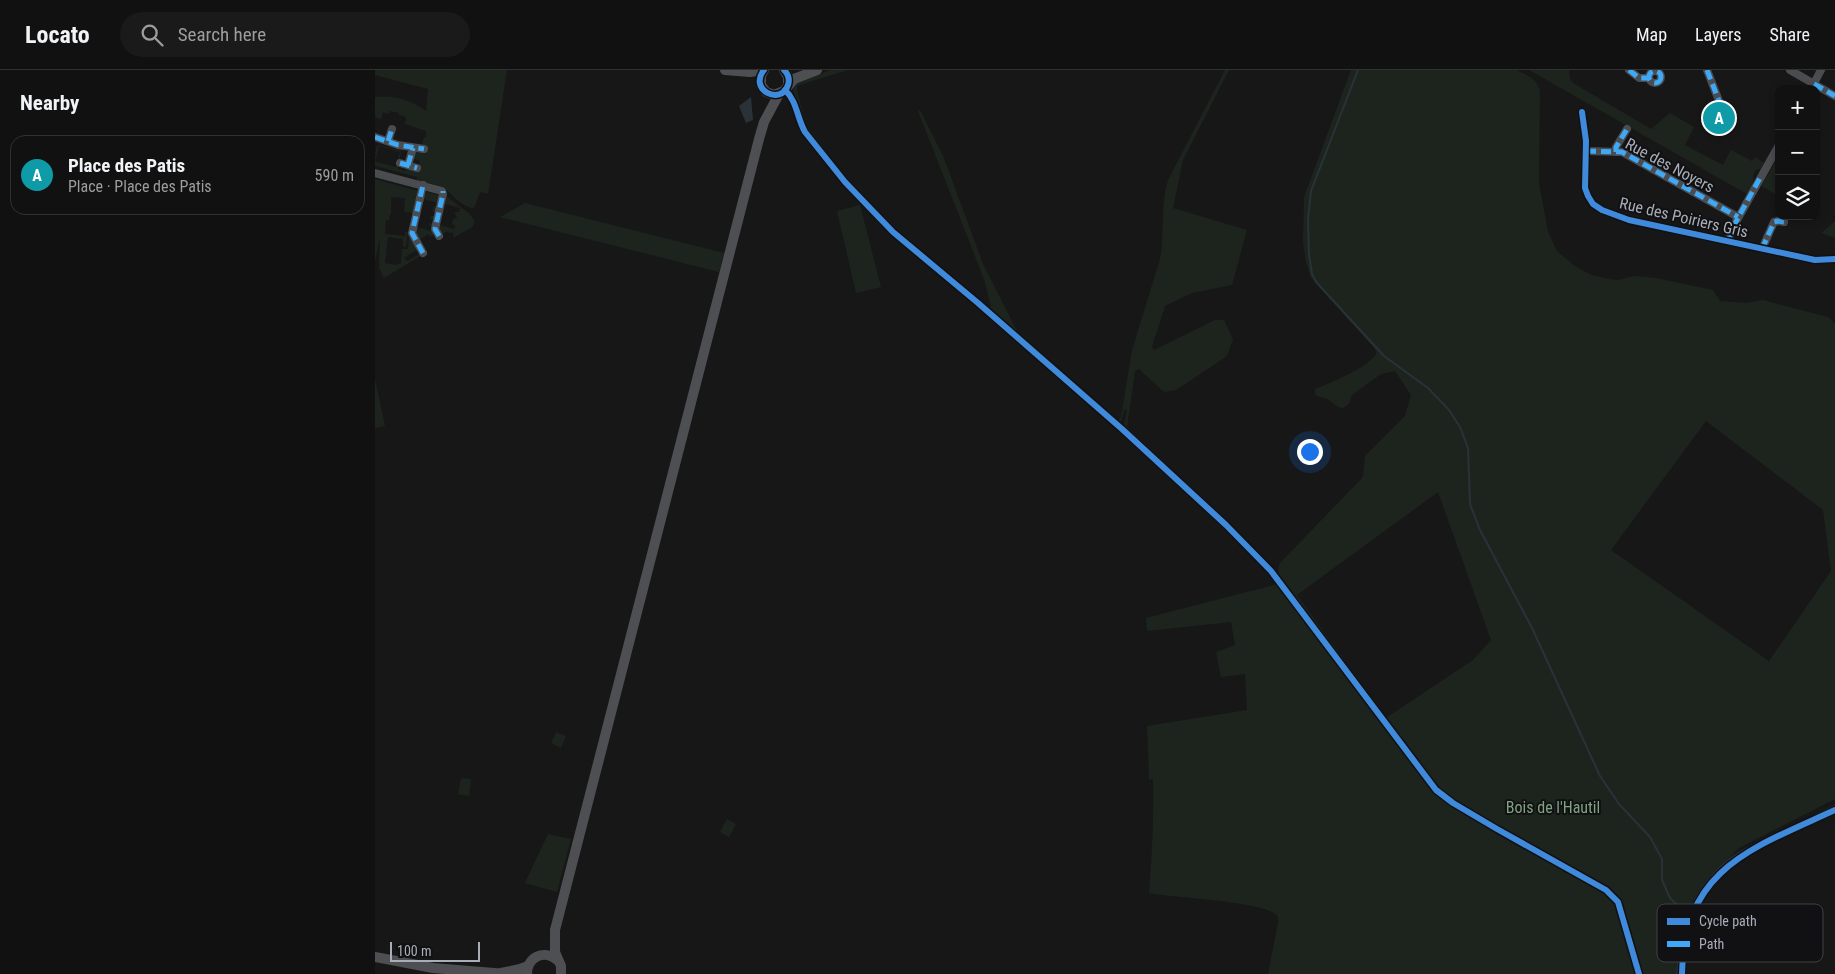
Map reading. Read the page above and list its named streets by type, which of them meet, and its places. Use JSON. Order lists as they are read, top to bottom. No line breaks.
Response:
{"streets":{"street":["Rue des Noyers","Rue des Poiriers Gris"]},"crossings":[["Rue des Noyers","Rue des Poiriers Gris"]],"parks":["Bois de l'Hautil"],"legend":["Cycle path","Path"],"scale_bar":"100 m","page":{"header":"Locato","search":"Search here","nav":["Map","Layers","Share"],"heading":"Nearby","map_buttons":["+","−"],"pins":"A","list":[{"mark":"A","name":"Place des Patis","note":"Place · Place des Patis","value":"590 m"}],"scale":"100 m"}}
